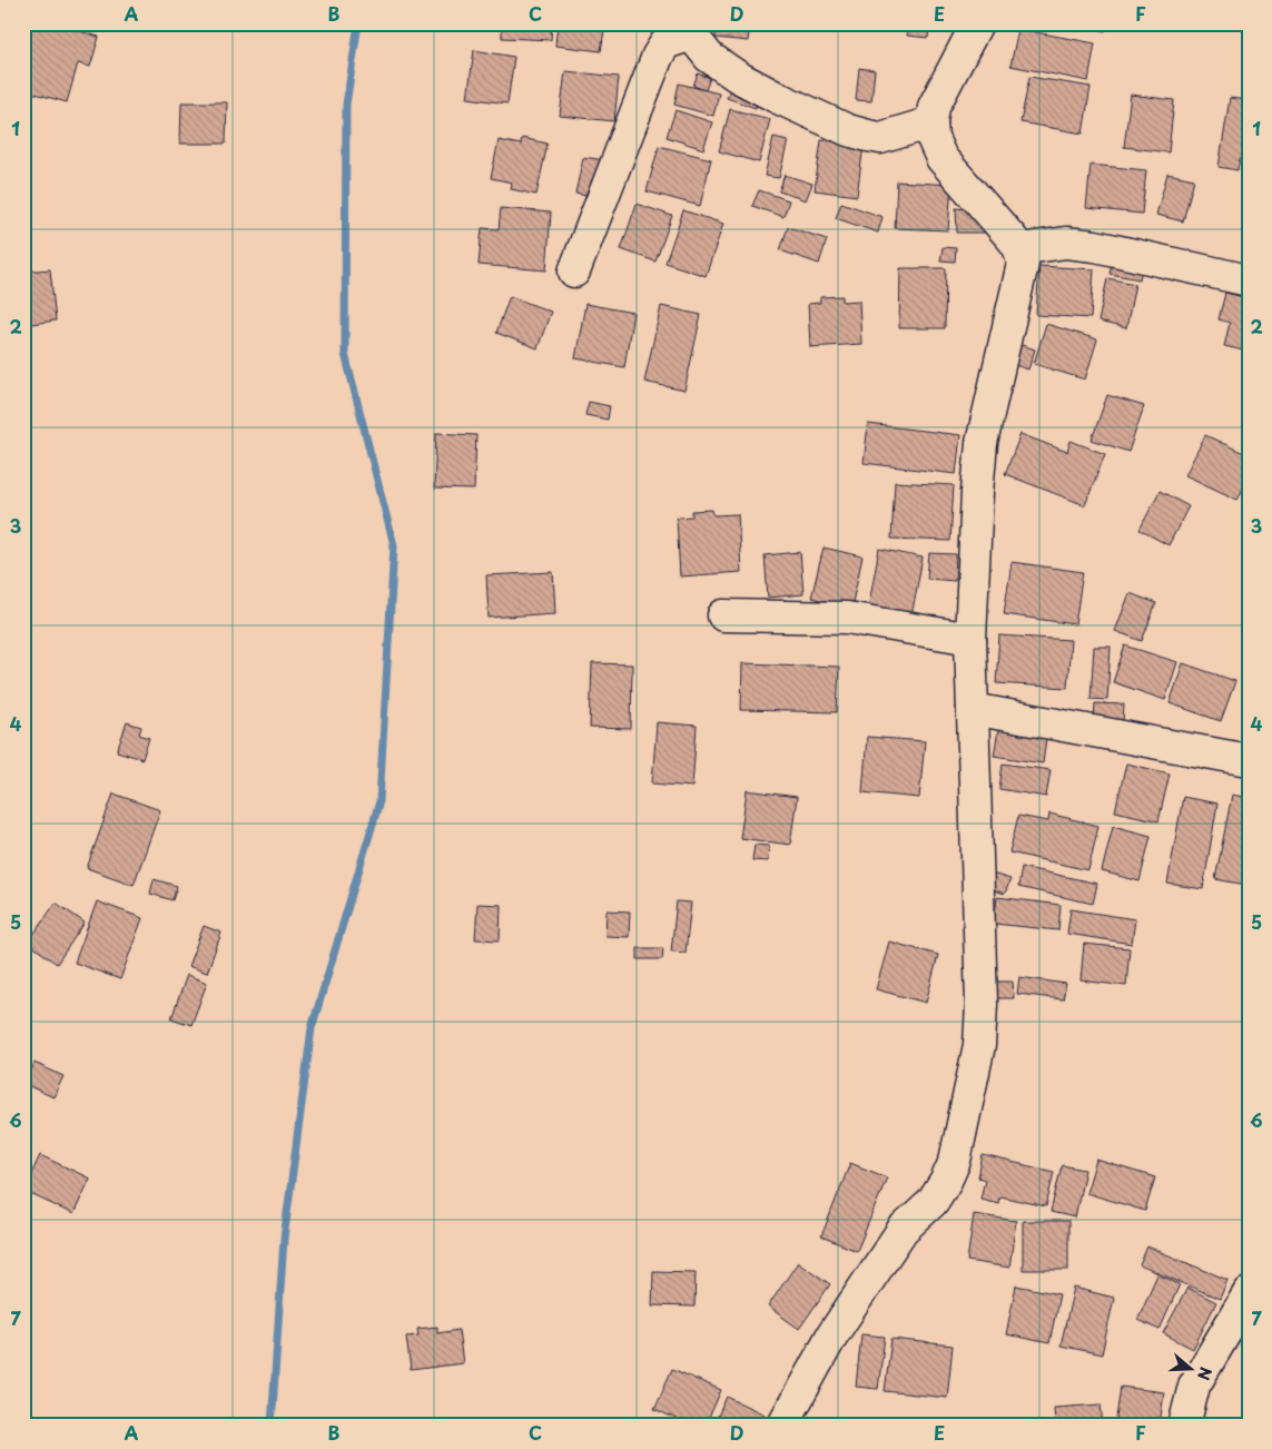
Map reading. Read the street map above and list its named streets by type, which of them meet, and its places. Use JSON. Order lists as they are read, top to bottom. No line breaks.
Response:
{"north":"right","grid":{"columns":["A","B","C","D","E","F"],"rows":["1","2","3","4","5","6","7"]}}
